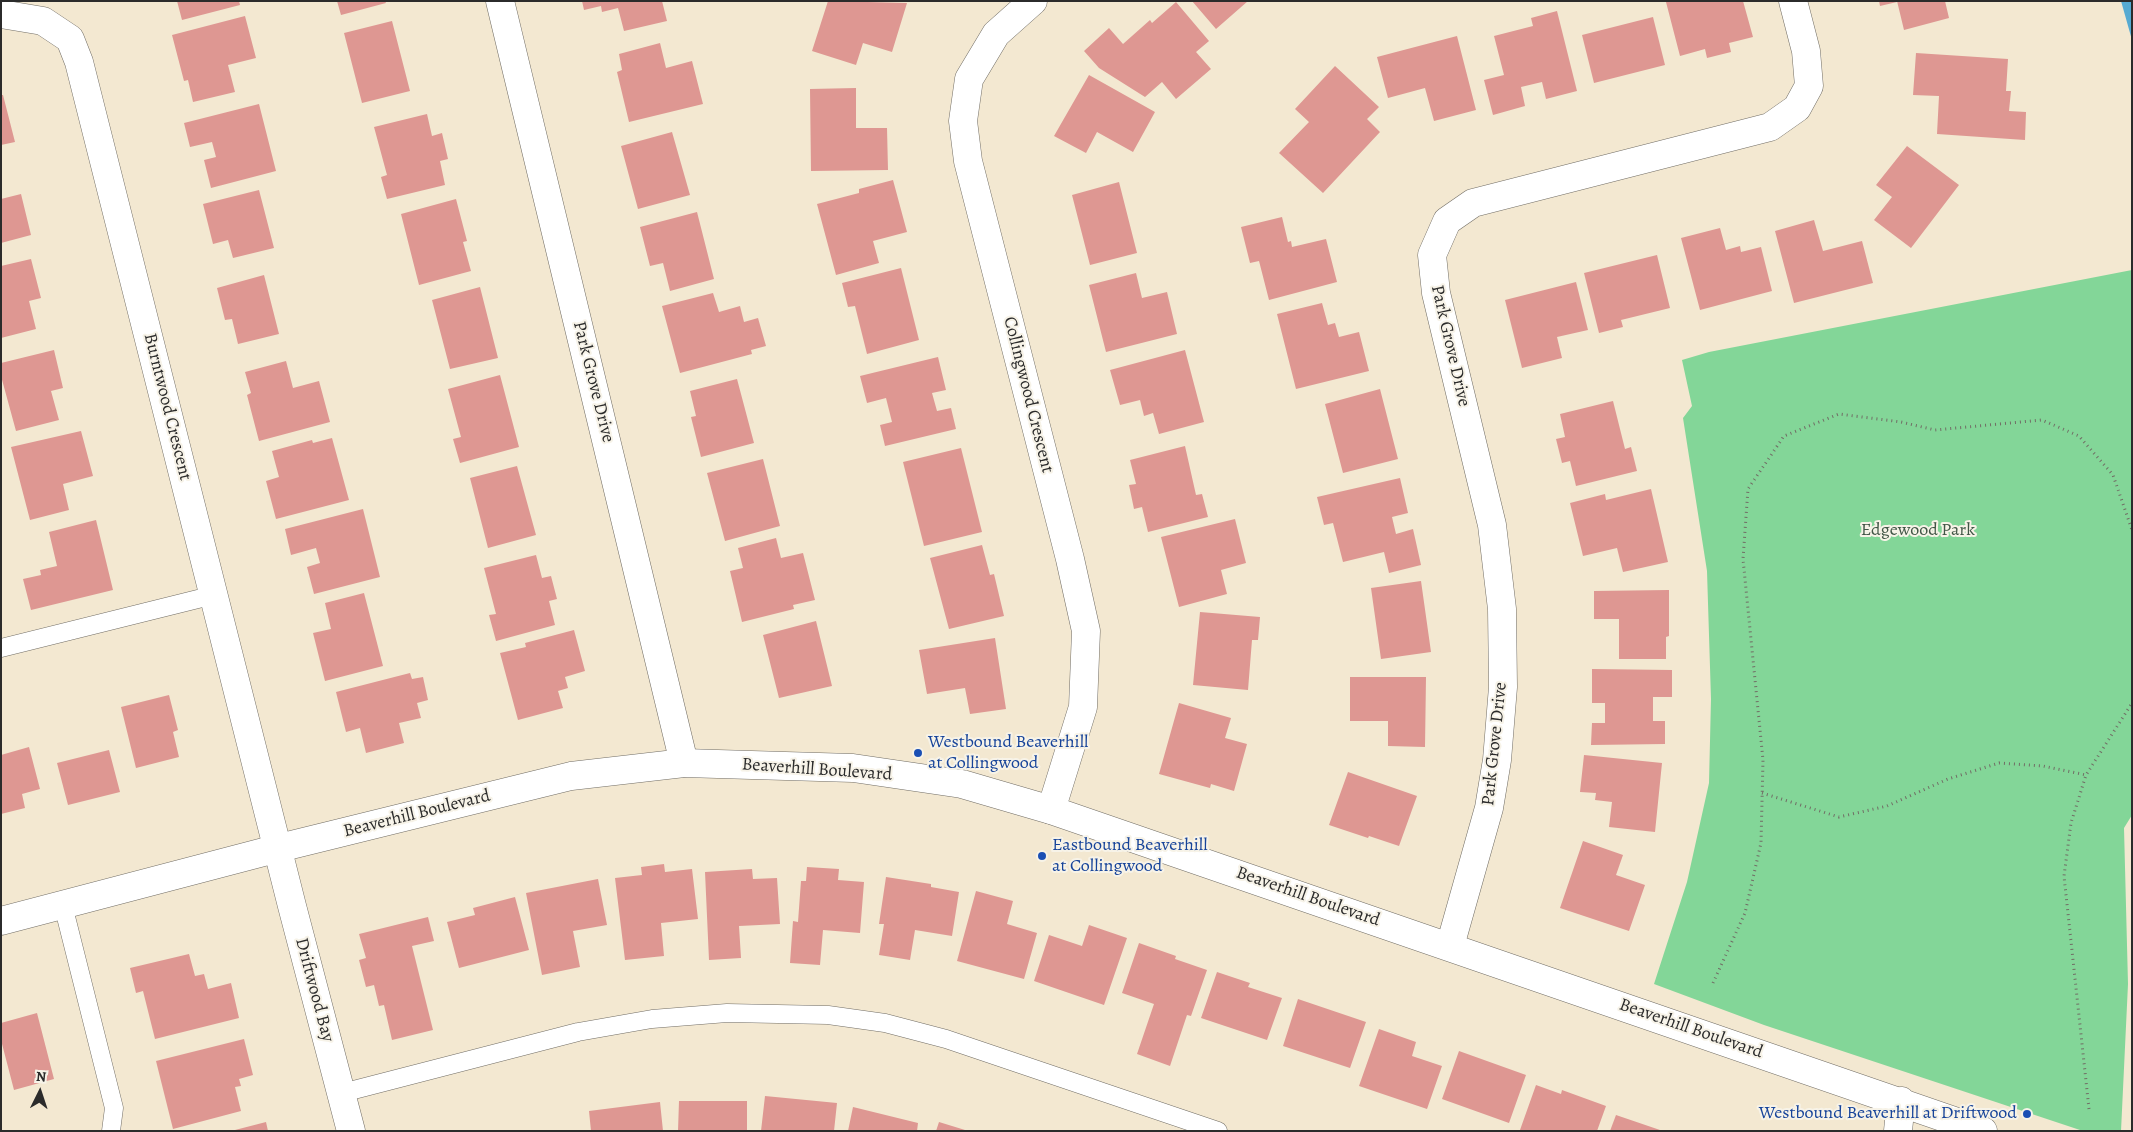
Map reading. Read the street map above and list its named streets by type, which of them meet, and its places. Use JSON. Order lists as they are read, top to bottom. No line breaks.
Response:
{"streets":{"street":["Park Grove Drive","Collingwood Crescent","Burntwood Crescent","Beaverhill Boulevard","Driftwood Bay"]},"crossings":[["Park Grove Drive","Beaverhill Boulevard"],["Collingwood Crescent","Beaverhill Boulevard"],["Burntwood Crescent","Beaverhill Boulevard"],["Burntwood Crescent","Driftwood Bay"],["Beaverhill Boulevard","Driftwood Bay"]],"parks":["Edgewood Park"],"places":["Westbound Beaverhill at Collingwood","Eastbound Beaverhill at Collingwood","Westbound Beaverhill at Driftwood"],"north":"top"}
